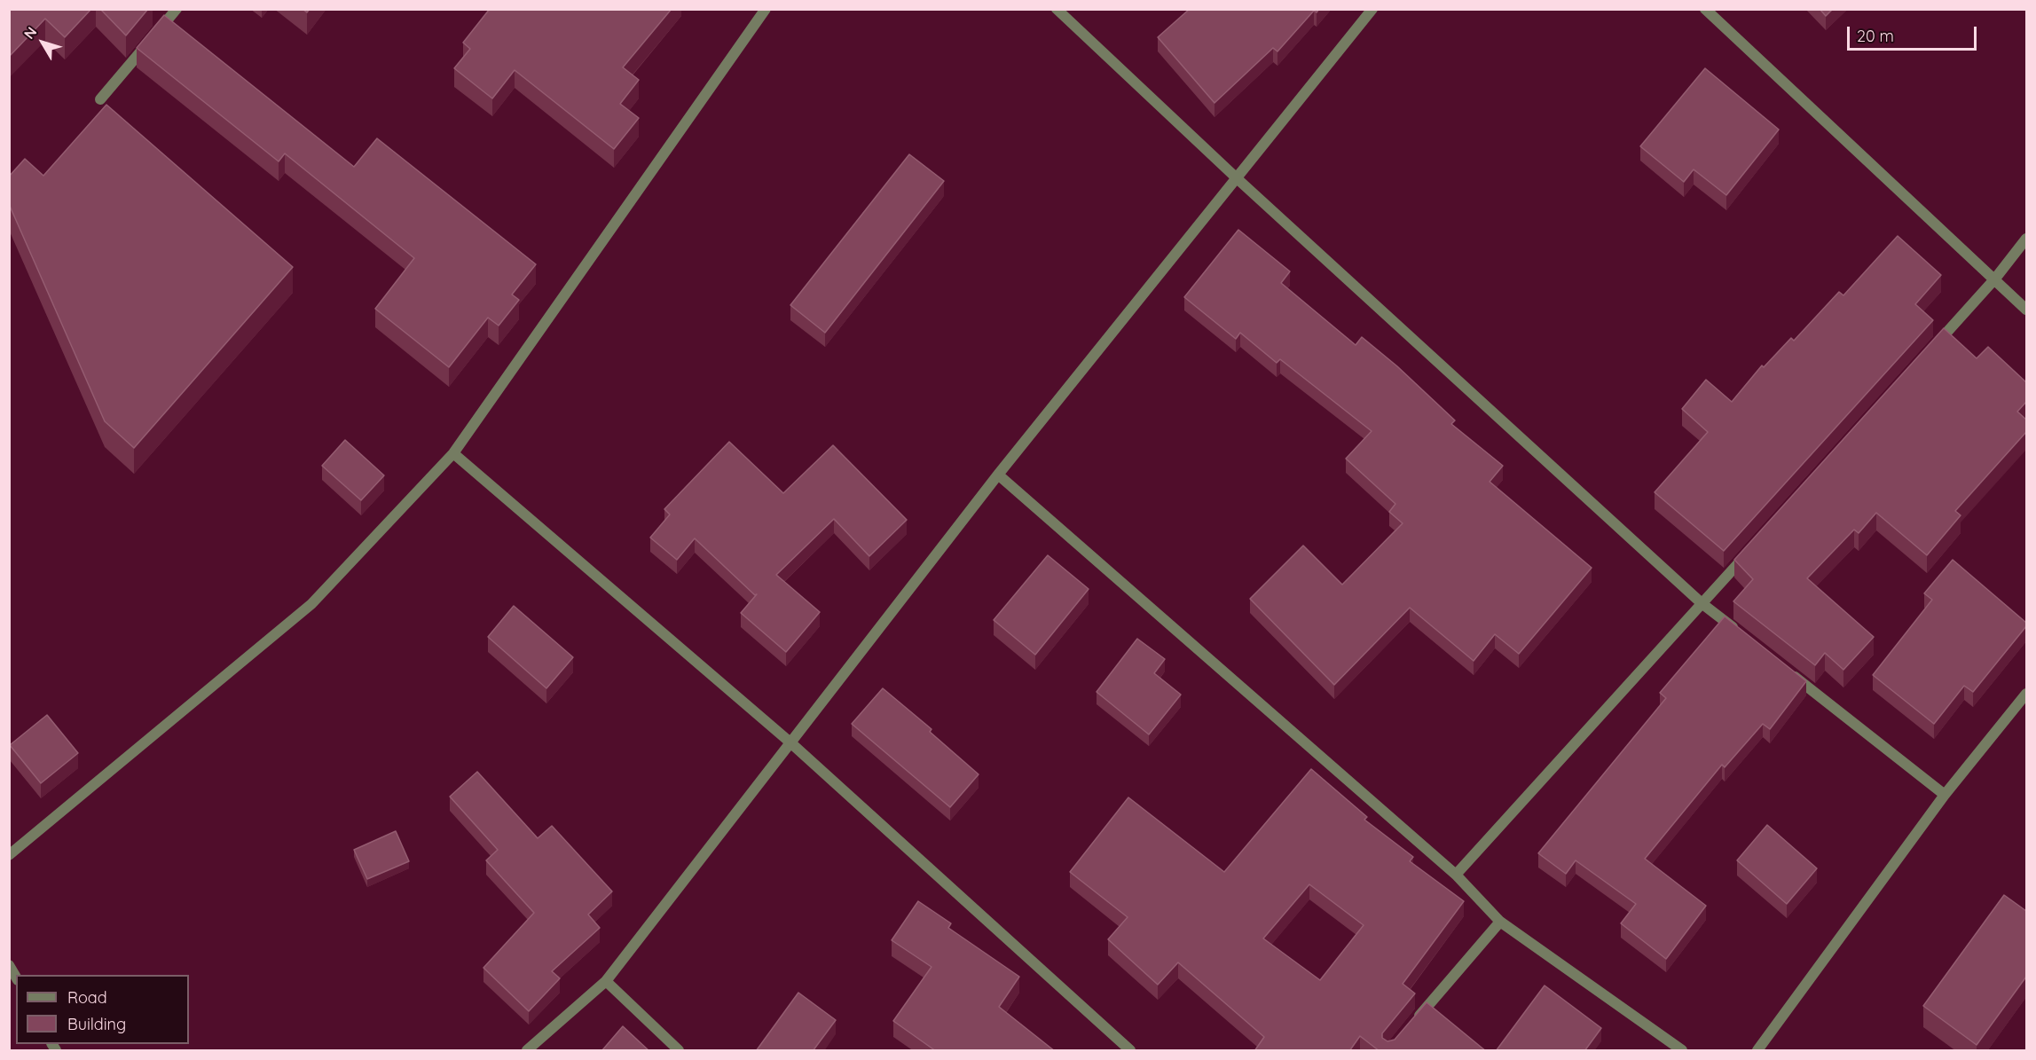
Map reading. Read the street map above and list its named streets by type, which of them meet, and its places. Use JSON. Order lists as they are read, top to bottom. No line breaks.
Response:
{"legend":["Road","Building"],"scale_bar":"20 m","north":"top left"}
